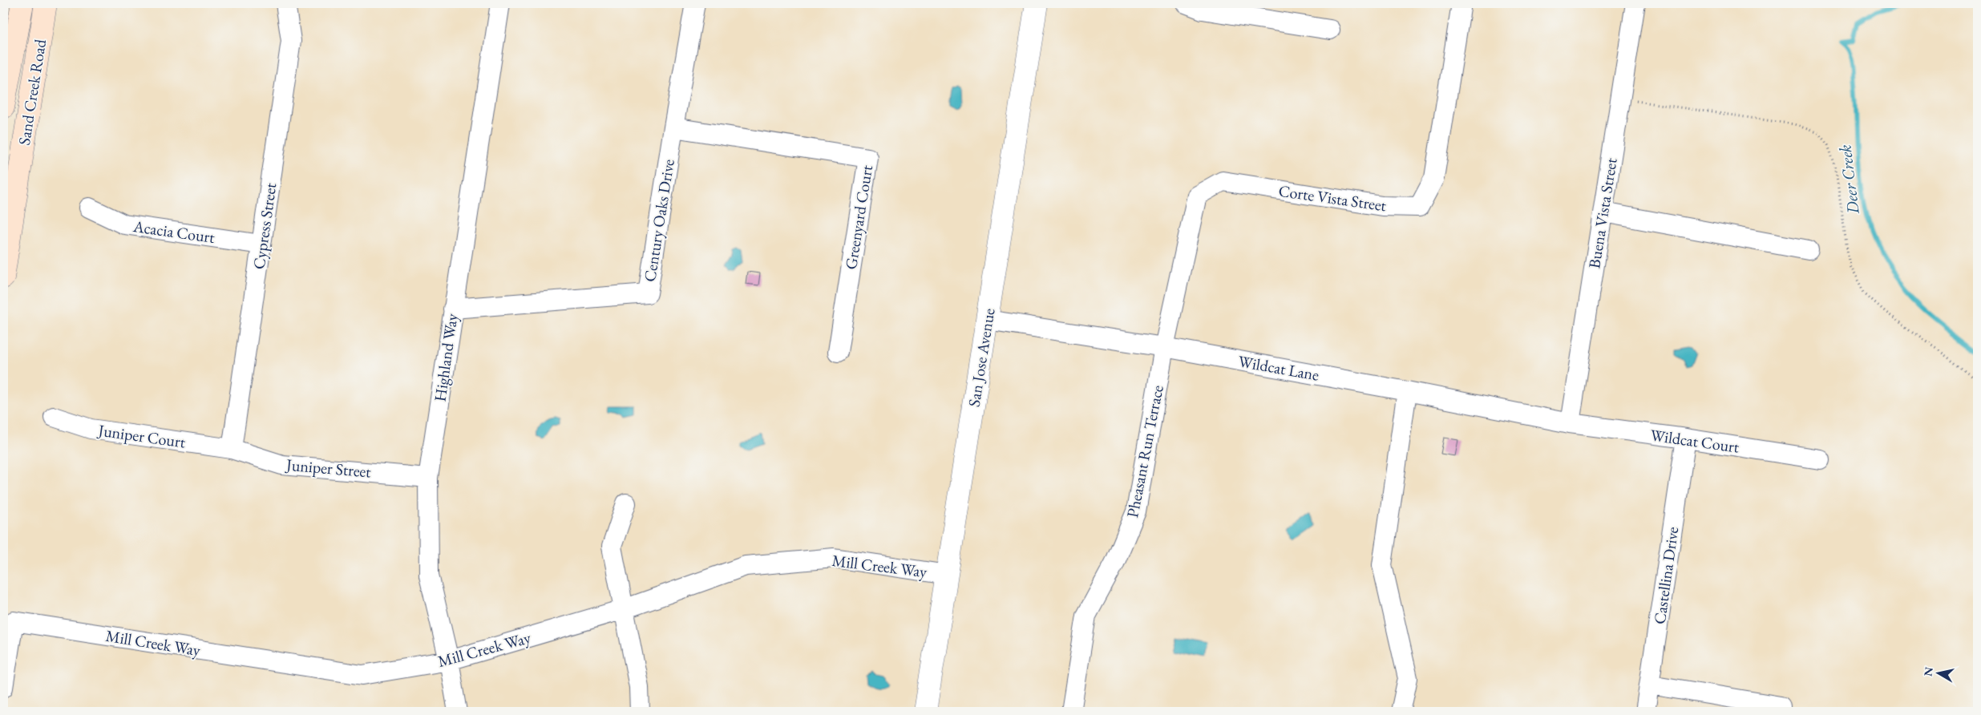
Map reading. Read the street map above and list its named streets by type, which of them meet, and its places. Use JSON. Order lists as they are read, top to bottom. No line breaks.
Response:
{"streets":{"main road":["Sand Creek Road"],"street":["Corte Vista Street","Buena Vista Street","Greenyard Court","Century Oaks Drive","Cypress Street","Acacia Court","Highland Way","San Jose Avenue","Wildcat Lane","Juniper Court","Wildcat Court","Pheasant Run Terrace","Juniper Street","Mill Creek Way","Castellina Drive"]},"crossings":[["Corte Vista Street","Wildcat Lane"],["Corte Vista Street","Pheasant Run Terrace"],["Buena Vista Street","Wildcat Lane"],["Buena Vista Street","Wildcat Court"],["Greenyard Court","Century Oaks Drive"],["Century Oaks Drive","Highland Way"],["Cypress Street","Acacia Court"],["Cypress Street","Juniper Court"],["Cypress Street","Juniper Street"],["Highland Way","Juniper Street"],["Highland Way","Mill Creek Way"],["San Jose Avenue","Wildcat Lane"],["San Jose Avenue","Mill Creek Way"],["Wildcat Lane","Wildcat Court"],["Wildcat Lane","Pheasant Run Terrace"],["Juniper Court","Juniper Street"],["Wildcat Court","Castellina Drive"]],"water":["Deer Creek"],"north":"left"}
